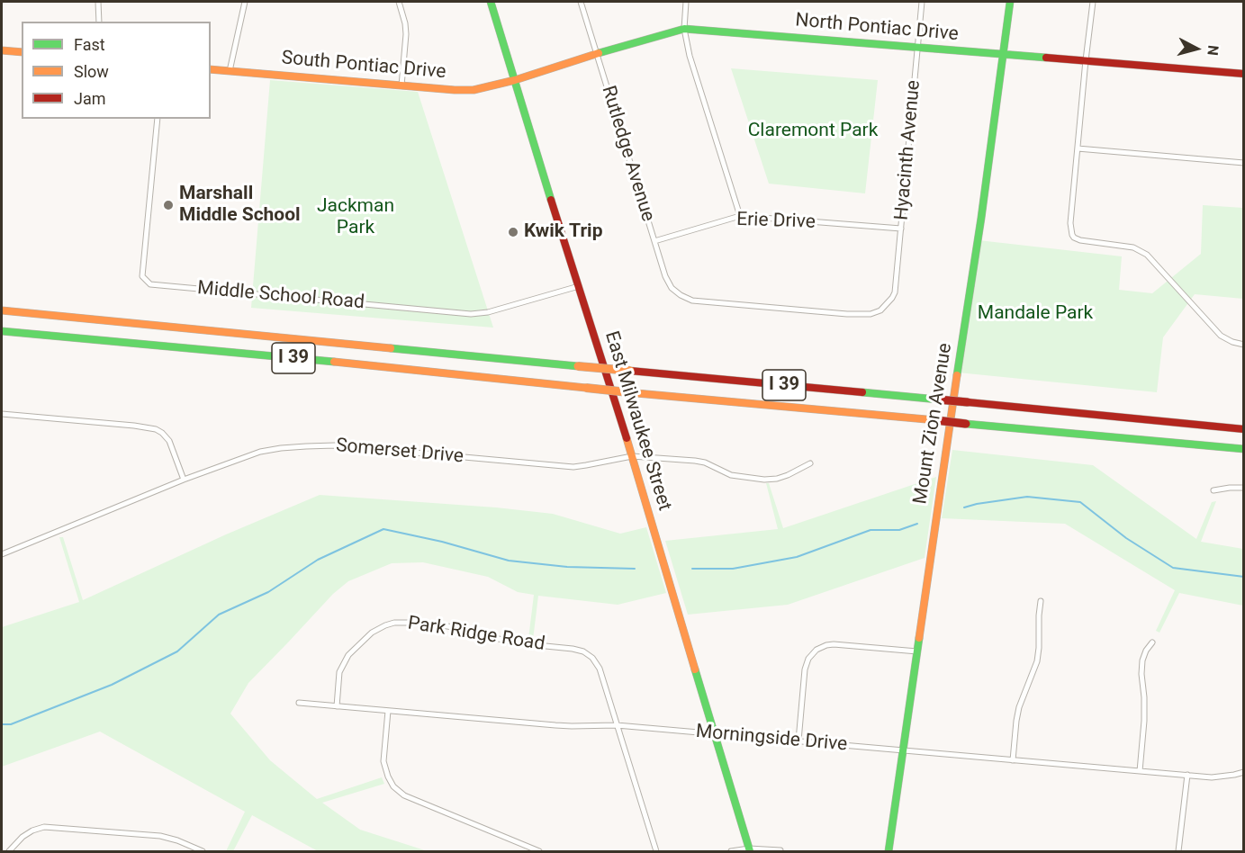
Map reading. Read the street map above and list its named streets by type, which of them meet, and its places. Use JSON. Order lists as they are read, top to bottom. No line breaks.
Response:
{"streets":{"main road":["North Pontiac Drive","South Pontiac Drive","I 39","East Milwaukee Street","Mount Zion Avenue"],"street":["Hyacinth Avenue","Rutledge Avenue","Erie Drive","Middle School Road","Somerset Drive","Park Ridge Road","Morningside Drive"]},"crossings":[["North Pontiac Drive","South Pontiac Drive"],["North Pontiac Drive","Hyacinth Avenue"],["North Pontiac Drive","Rutledge Avenue"],["North Pontiac Drive","East Milwaukee Street"],["North Pontiac Drive","Mount Zion Avenue"],["South Pontiac Drive","East Milwaukee Street"],["Hyacinth Avenue","Rutledge Avenue"],["Hyacinth Avenue","Erie Drive"],["Rutledge Avenue","Erie Drive"],["Middle School Road","East Milwaukee Street"],["East Milwaukee Street","Somerset Drive"],["East Milwaukee Street","Morningside Drive"],["Mount Zion Avenue","Morningside Drive"],["Park Ridge Road","Morningside Drive"]],"parks":["Claremont Park","Jackman Park","Mandale Park"],"places":["Marshall Middle School","Kwik Trip"],"legend":["Fast","Slow","Jam"],"north":"right"}
